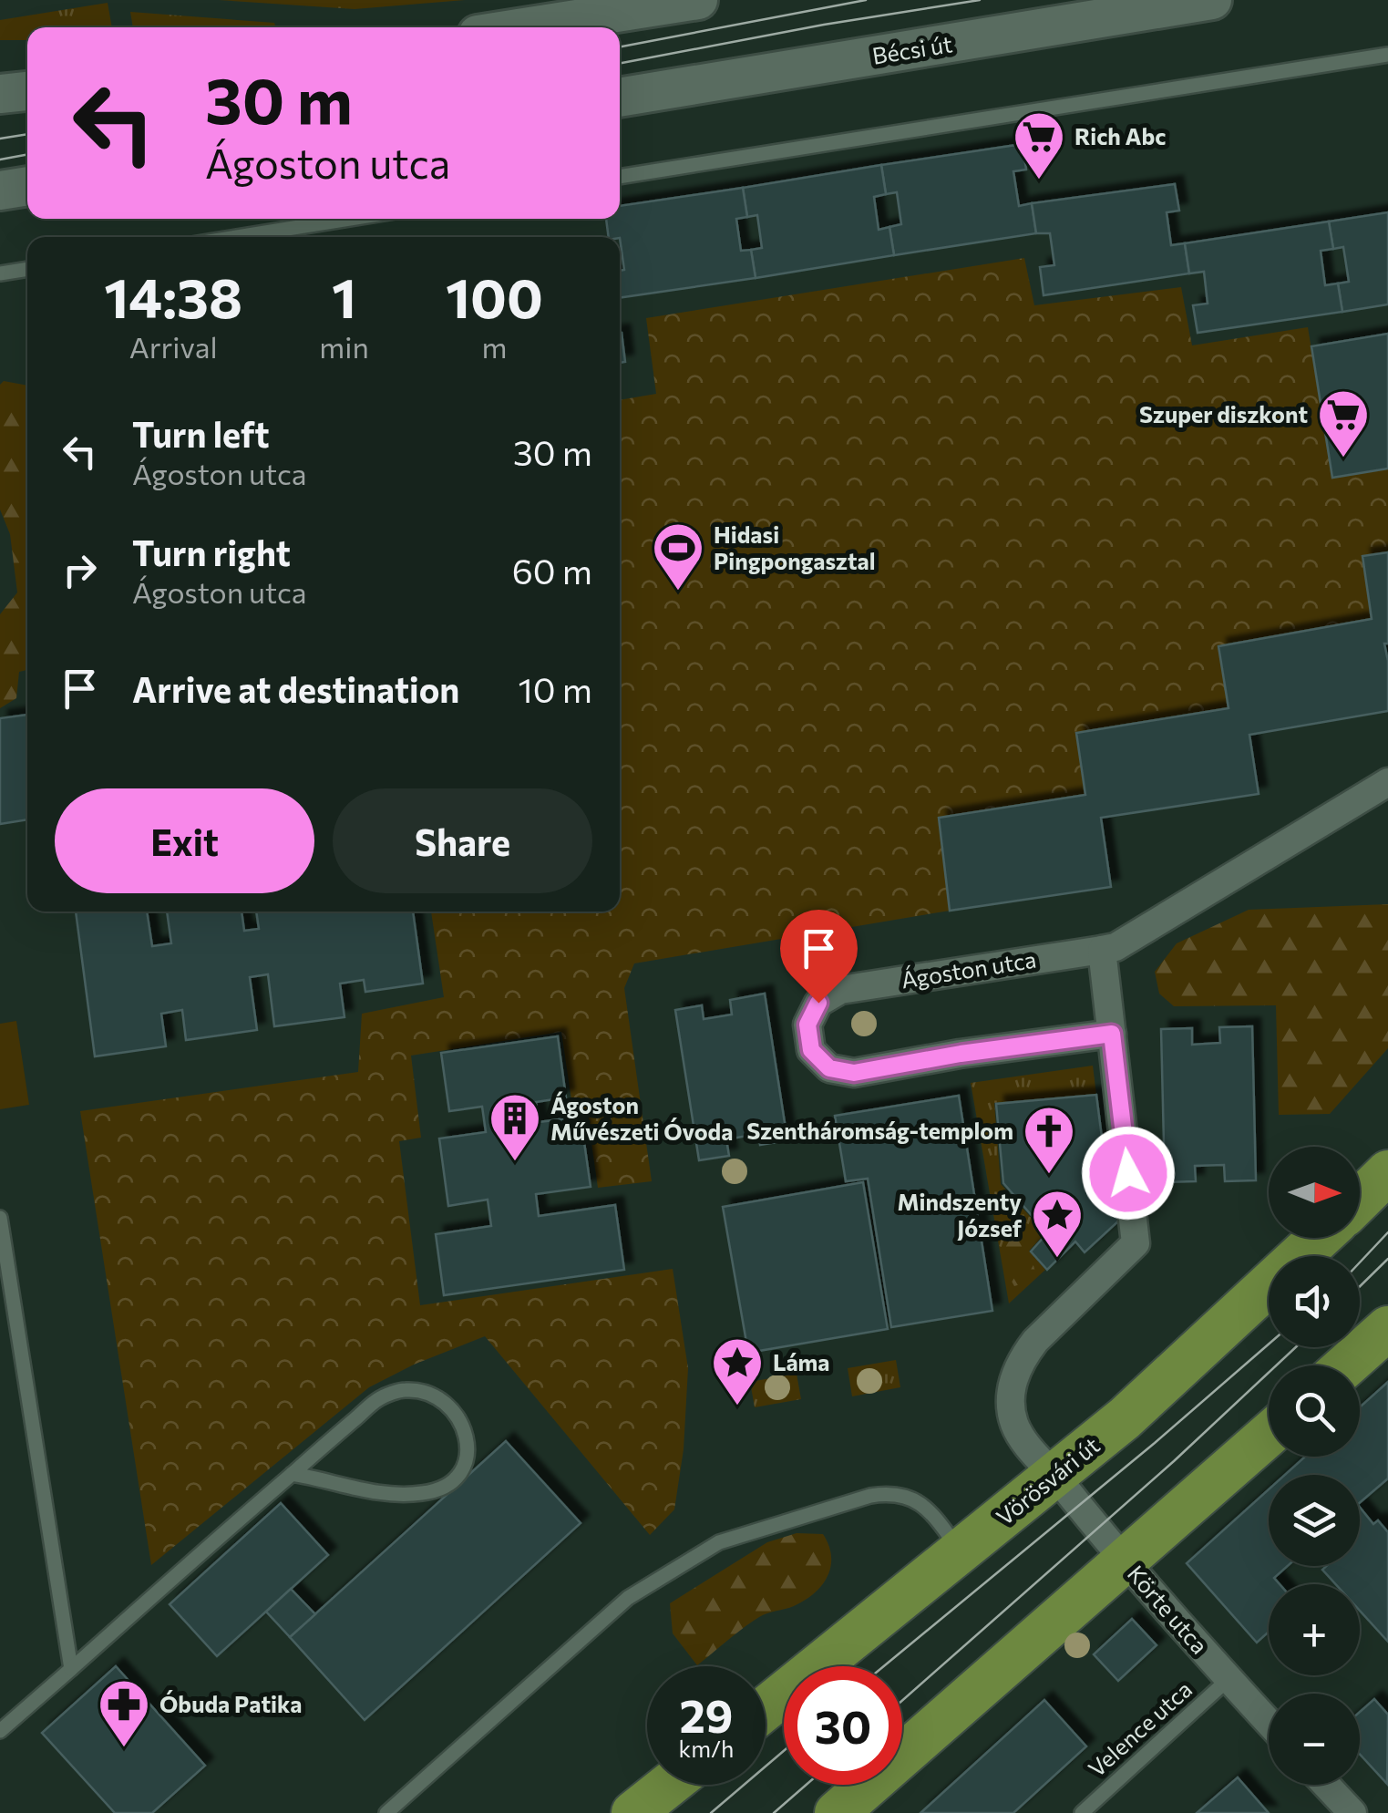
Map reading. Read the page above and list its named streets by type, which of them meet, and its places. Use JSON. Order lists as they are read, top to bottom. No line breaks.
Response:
{"streets":{"main road":["Bécsi út","Vörösvári út"],"street":["Ágoston utca","Körte utca"],"lane":["Velence utca"]},"crossings":[["Vörösvári út","Körte utca"],["Körte utca","Velence utca"]],"places":{"supermarket":["Rich Abc","Szuper diszkont"],"sports":["Hidasi Pingpongasztal"],"building":["Ágoston Művészeti Óvoda"],"church":["Szentháromság-templom"],"place":["Mindszenty József","Láma"],"pharmacy":["Óbuda Patika"]},"north":"right","page":{"turn":["30 m","Ágoston utca"],"eta":["14:38","Arrival","1","min","100","m"],"list":[{"name":"Turn left","note":"Ágoston utca","value":"30 m"},{"name":"Turn right","note":"Ágoston utca","value":"60 m"},{"name":"Arrive at destination","value":"10 m"}],"buttons":["Exit","Share"],"map_buttons":["+","−"],"speed":"29 km/h","limit":"30"}}
